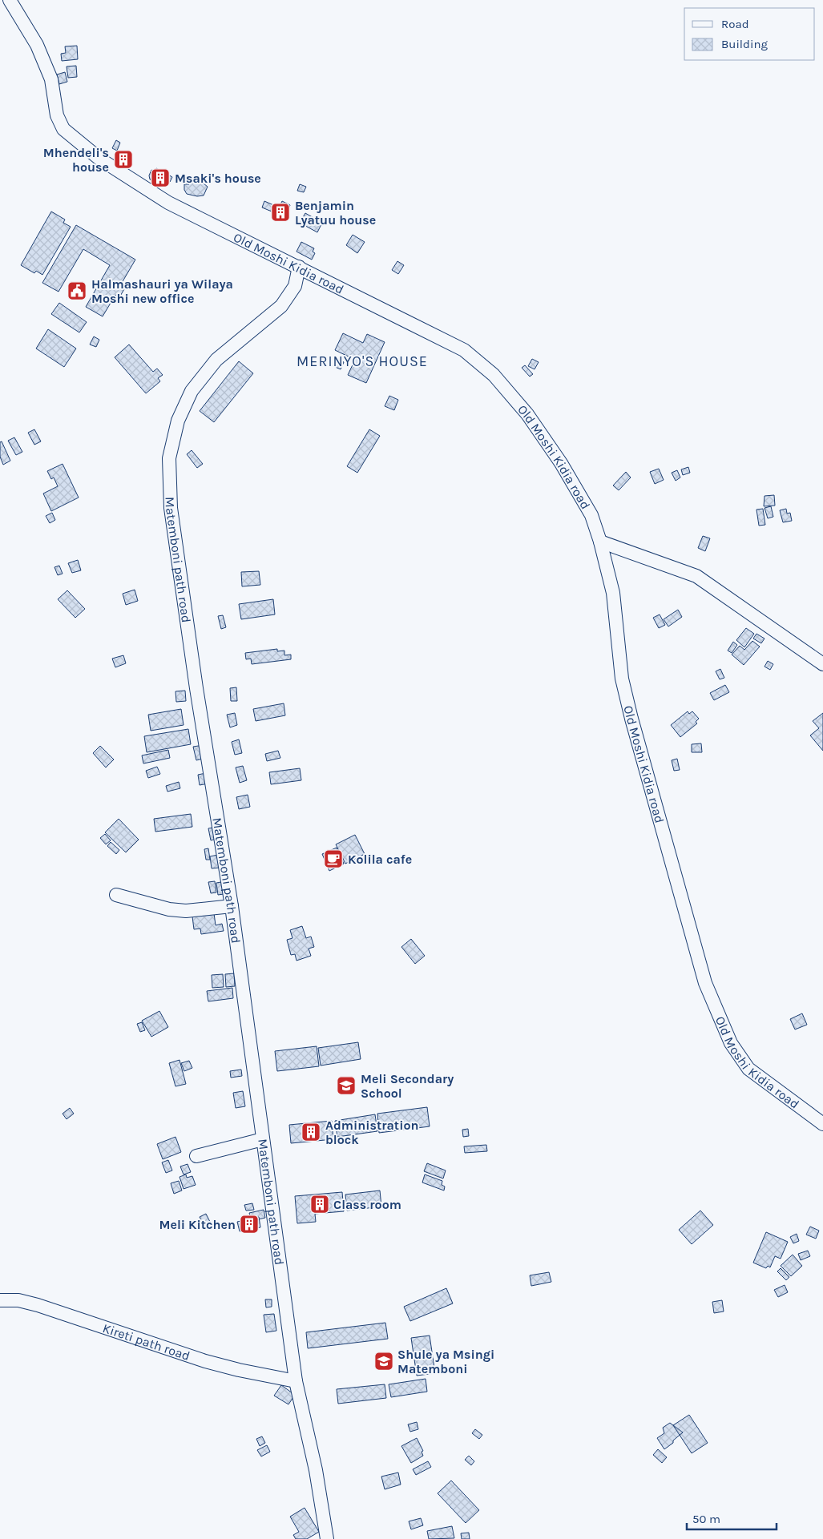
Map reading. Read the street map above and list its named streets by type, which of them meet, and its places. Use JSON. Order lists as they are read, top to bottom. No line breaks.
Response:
{"streets":{"street":["Old Moshi Kidia road","Matemboni path road","Kireti path road"]},"crossings":[["Old Moshi Kidia road","Matemboni path road"],["Matemboni path road","Kireti path road"]],"districts":["MERINYO'S HOUSE"],"places":{"building":["Mhendeli's house","Msaki's house","Benjamin Lyatuu house","Administration block","Class room","Meli Kitchen"],"public building":["Halmashauri ya Wilaya Moshi new office"],"cafe":["Kolila cafe"],"school or university":["Meli Secondary School","Shule ya Msingi Matemboni"]},"legend":["Road","Building"],"scale_bar":"50 m"}
